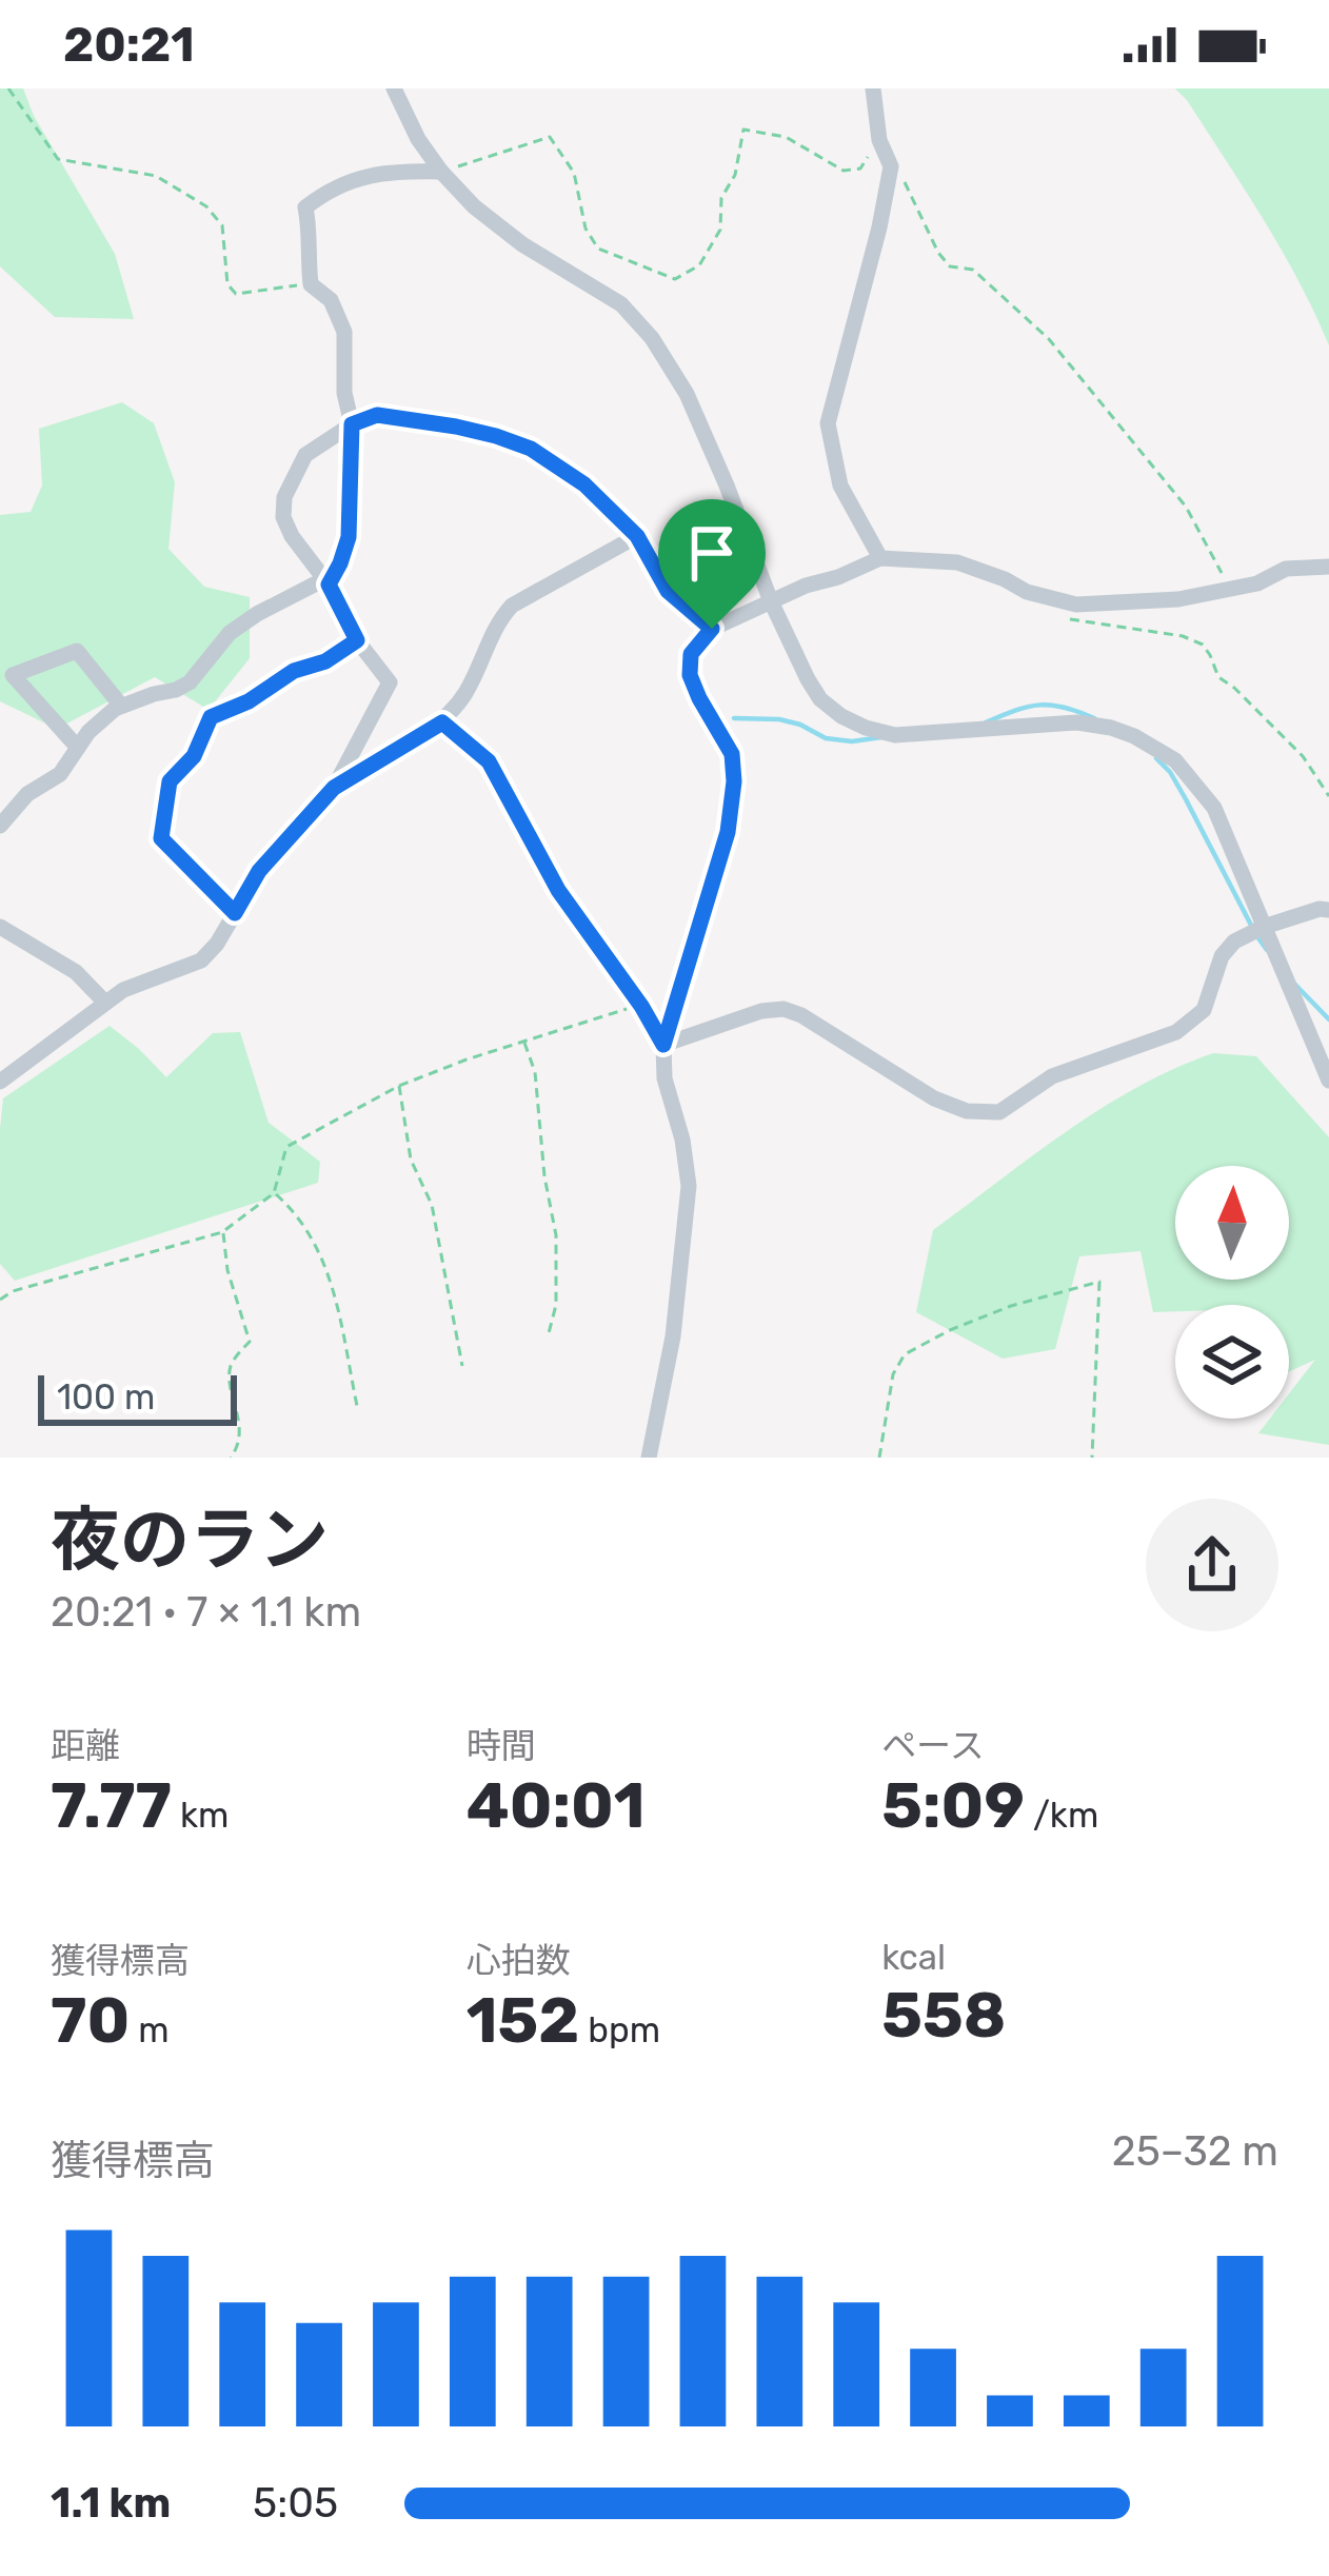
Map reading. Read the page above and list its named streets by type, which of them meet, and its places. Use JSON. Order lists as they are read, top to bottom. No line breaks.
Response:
{"scale_bar":"100 m","north":"top","page":{"status":"20:21","scale":"100 m","heading":["夜のラン","20:21 · 7 × 1.1 km"],"stats":[["距離","7.77 km"],["時間","40:01"],["ペース","5:09 /km"],["獲得標高","70 m"],["心拍数","152 bpm"],["kcal","558"]],"chart":["獲得標高","25–32 m"],"list":[{"name":"1.1 km","note":"5:05"}]}}
